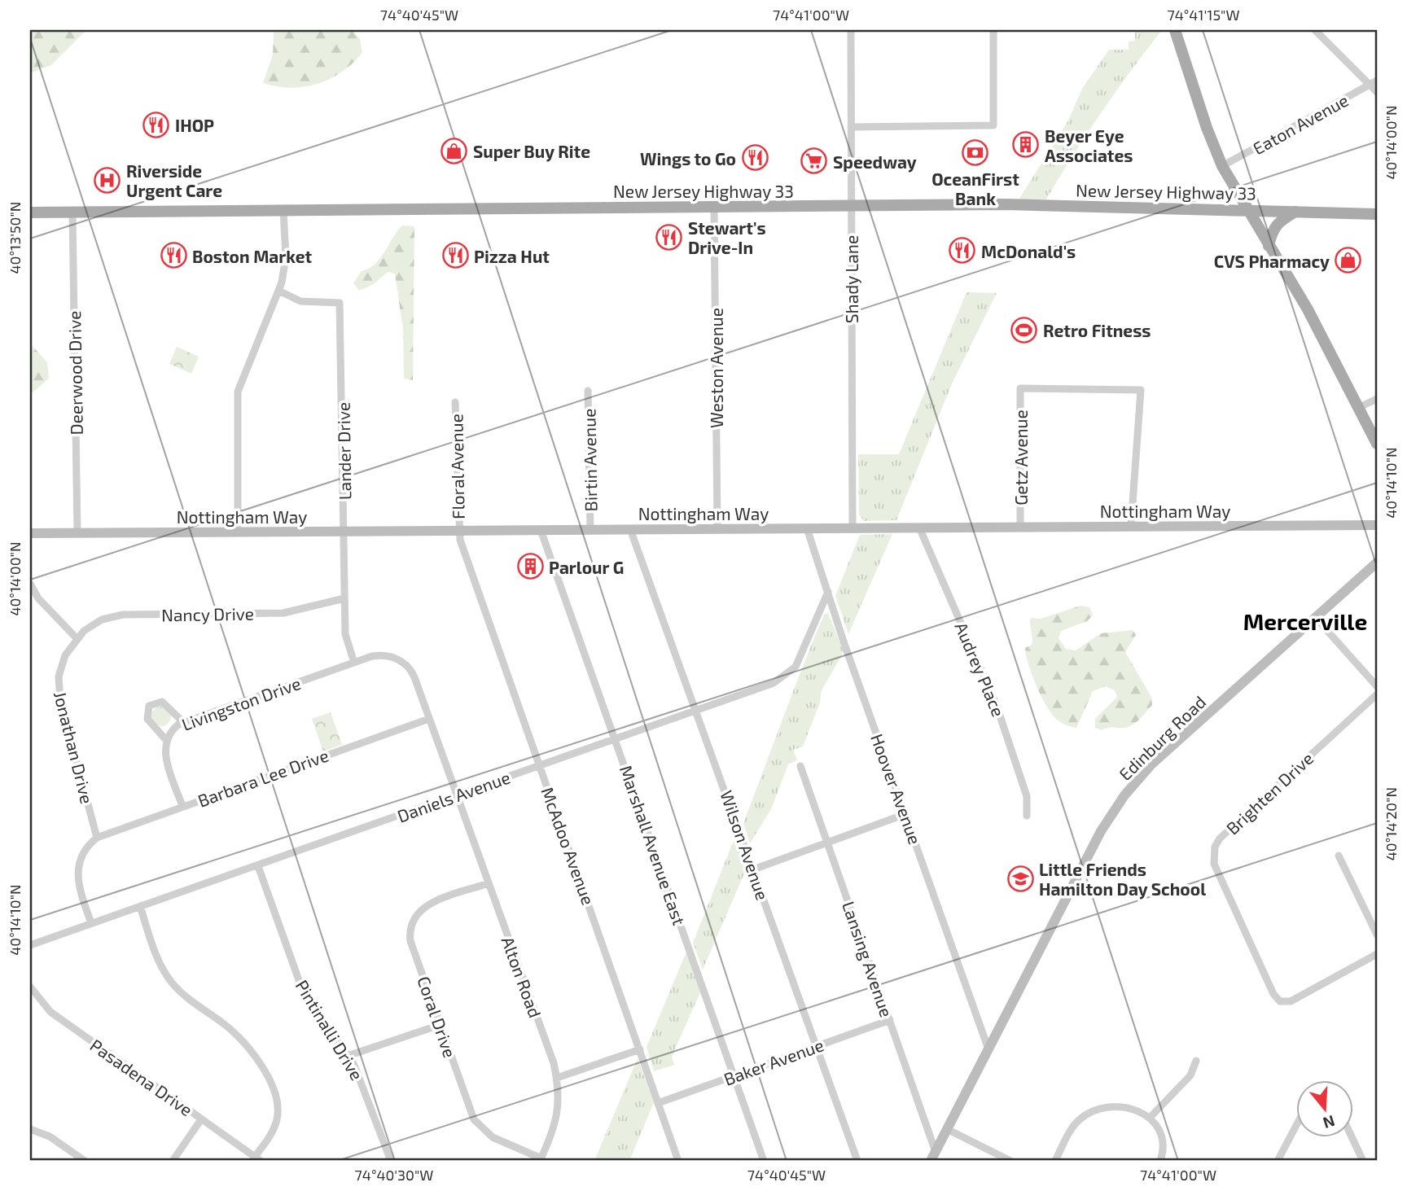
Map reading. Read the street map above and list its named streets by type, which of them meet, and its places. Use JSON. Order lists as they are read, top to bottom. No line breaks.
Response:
{"streets":{"main road":["New Jersey Highway 33"],"street":["Eaton Avenue","Shady Lane","Weston Avenue","Deerwood Drive","Lander Drive","Getz Avenue","Birtin Avenue","Floral Avenue","Nottingham Way","Nancy Drive","Audrey Place","Livingston Drive","Edinburg Road","Jonathan Drive","Barbara Lee Drive","Hoover Avenue","Brighten Drive","Daniels Avenue","Marshall Avenue East","Wilson Avenue","McAdoo Avenue","Lansing Avenue","Alton Road","Coral Drive","Pintinalli Drive","Baker Avenue","Pasadena Drive"]},"crossings":[["New Jersey Highway 33","Shady Lane"],["New Jersey Highway 33","Weston Avenue"],["New Jersey Highway 33","Deerwood Drive"],["Shady Lane","Nottingham Way"],["Weston Avenue","Nottingham Way"],["Deerwood Drive","Nottingham Way"],["Lander Drive","Nottingham Way"],["Lander Drive","Nancy Drive"],["Lander Drive","Livingston Drive"],["Getz Avenue","Nottingham Way"],["Birtin Avenue","Nottingham Way"],["Floral Avenue","Nottingham Way"],["Floral Avenue","McAdoo Avenue"],["Nottingham Way","Audrey Place"],["Nottingham Way","Hoover Avenue"],["Nottingham Way","Marshall Avenue East"],["Nottingham Way","Wilson Avenue"],["Nottingham Way","McAdoo Avenue"],["Nancy Drive","Jonathan Drive"],["Livingston Drive","Barbara Lee Drive"],["Livingston Drive","Alton Road"],["Edinburg Road","Hoover Avenue"],["Edinburg Road","Lansing Avenue"],["Jonathan Drive","Barbara Lee Drive"],["Barbara Lee Drive","Alton Road"],["Hoover Avenue","Daniels Avenue"],["Daniels Avenue","Marshall Avenue East"],["Daniels Avenue","Wilson Avenue"],["Daniels Avenue","McAdoo Avenue"],["Daniels Avenue","Alton Road"],["Daniels Avenue","Pintinalli Drive"],["Marshall Avenue East","Baker Avenue"],["Wilson Avenue","Baker Avenue"],["McAdoo Avenue","Baker Avenue"],["Lansing Avenue","Baker Avenue"],["Alton Road","Coral Drive"]],"districts":["Mercerville"],"places":{"restaurant":["IHOP","Wings to Go","Stewart's Drive-In","McDonald's","Boston Market","Pizza Hut"],"building":["Beyer Eye Associates","Parlour G"],"shop":["Super Buy Rite","CVS Pharmacy"],"bank":["OceanFirst Bank"],"supermarket":["Speedway"],"hospital":["Riverside Urgent Care"],"sports":["Retro Fitness"],"school or university":["Little Friends Hamilton Day School"]},"north":"bottom","coordinates":["74°40'45\"W","74°41'00\"W","74°41'15\"W","40°14'00\"N","40°13'50\"N","40°14'10\"N","40°14'20\"N","74°40'30\"W"]}
